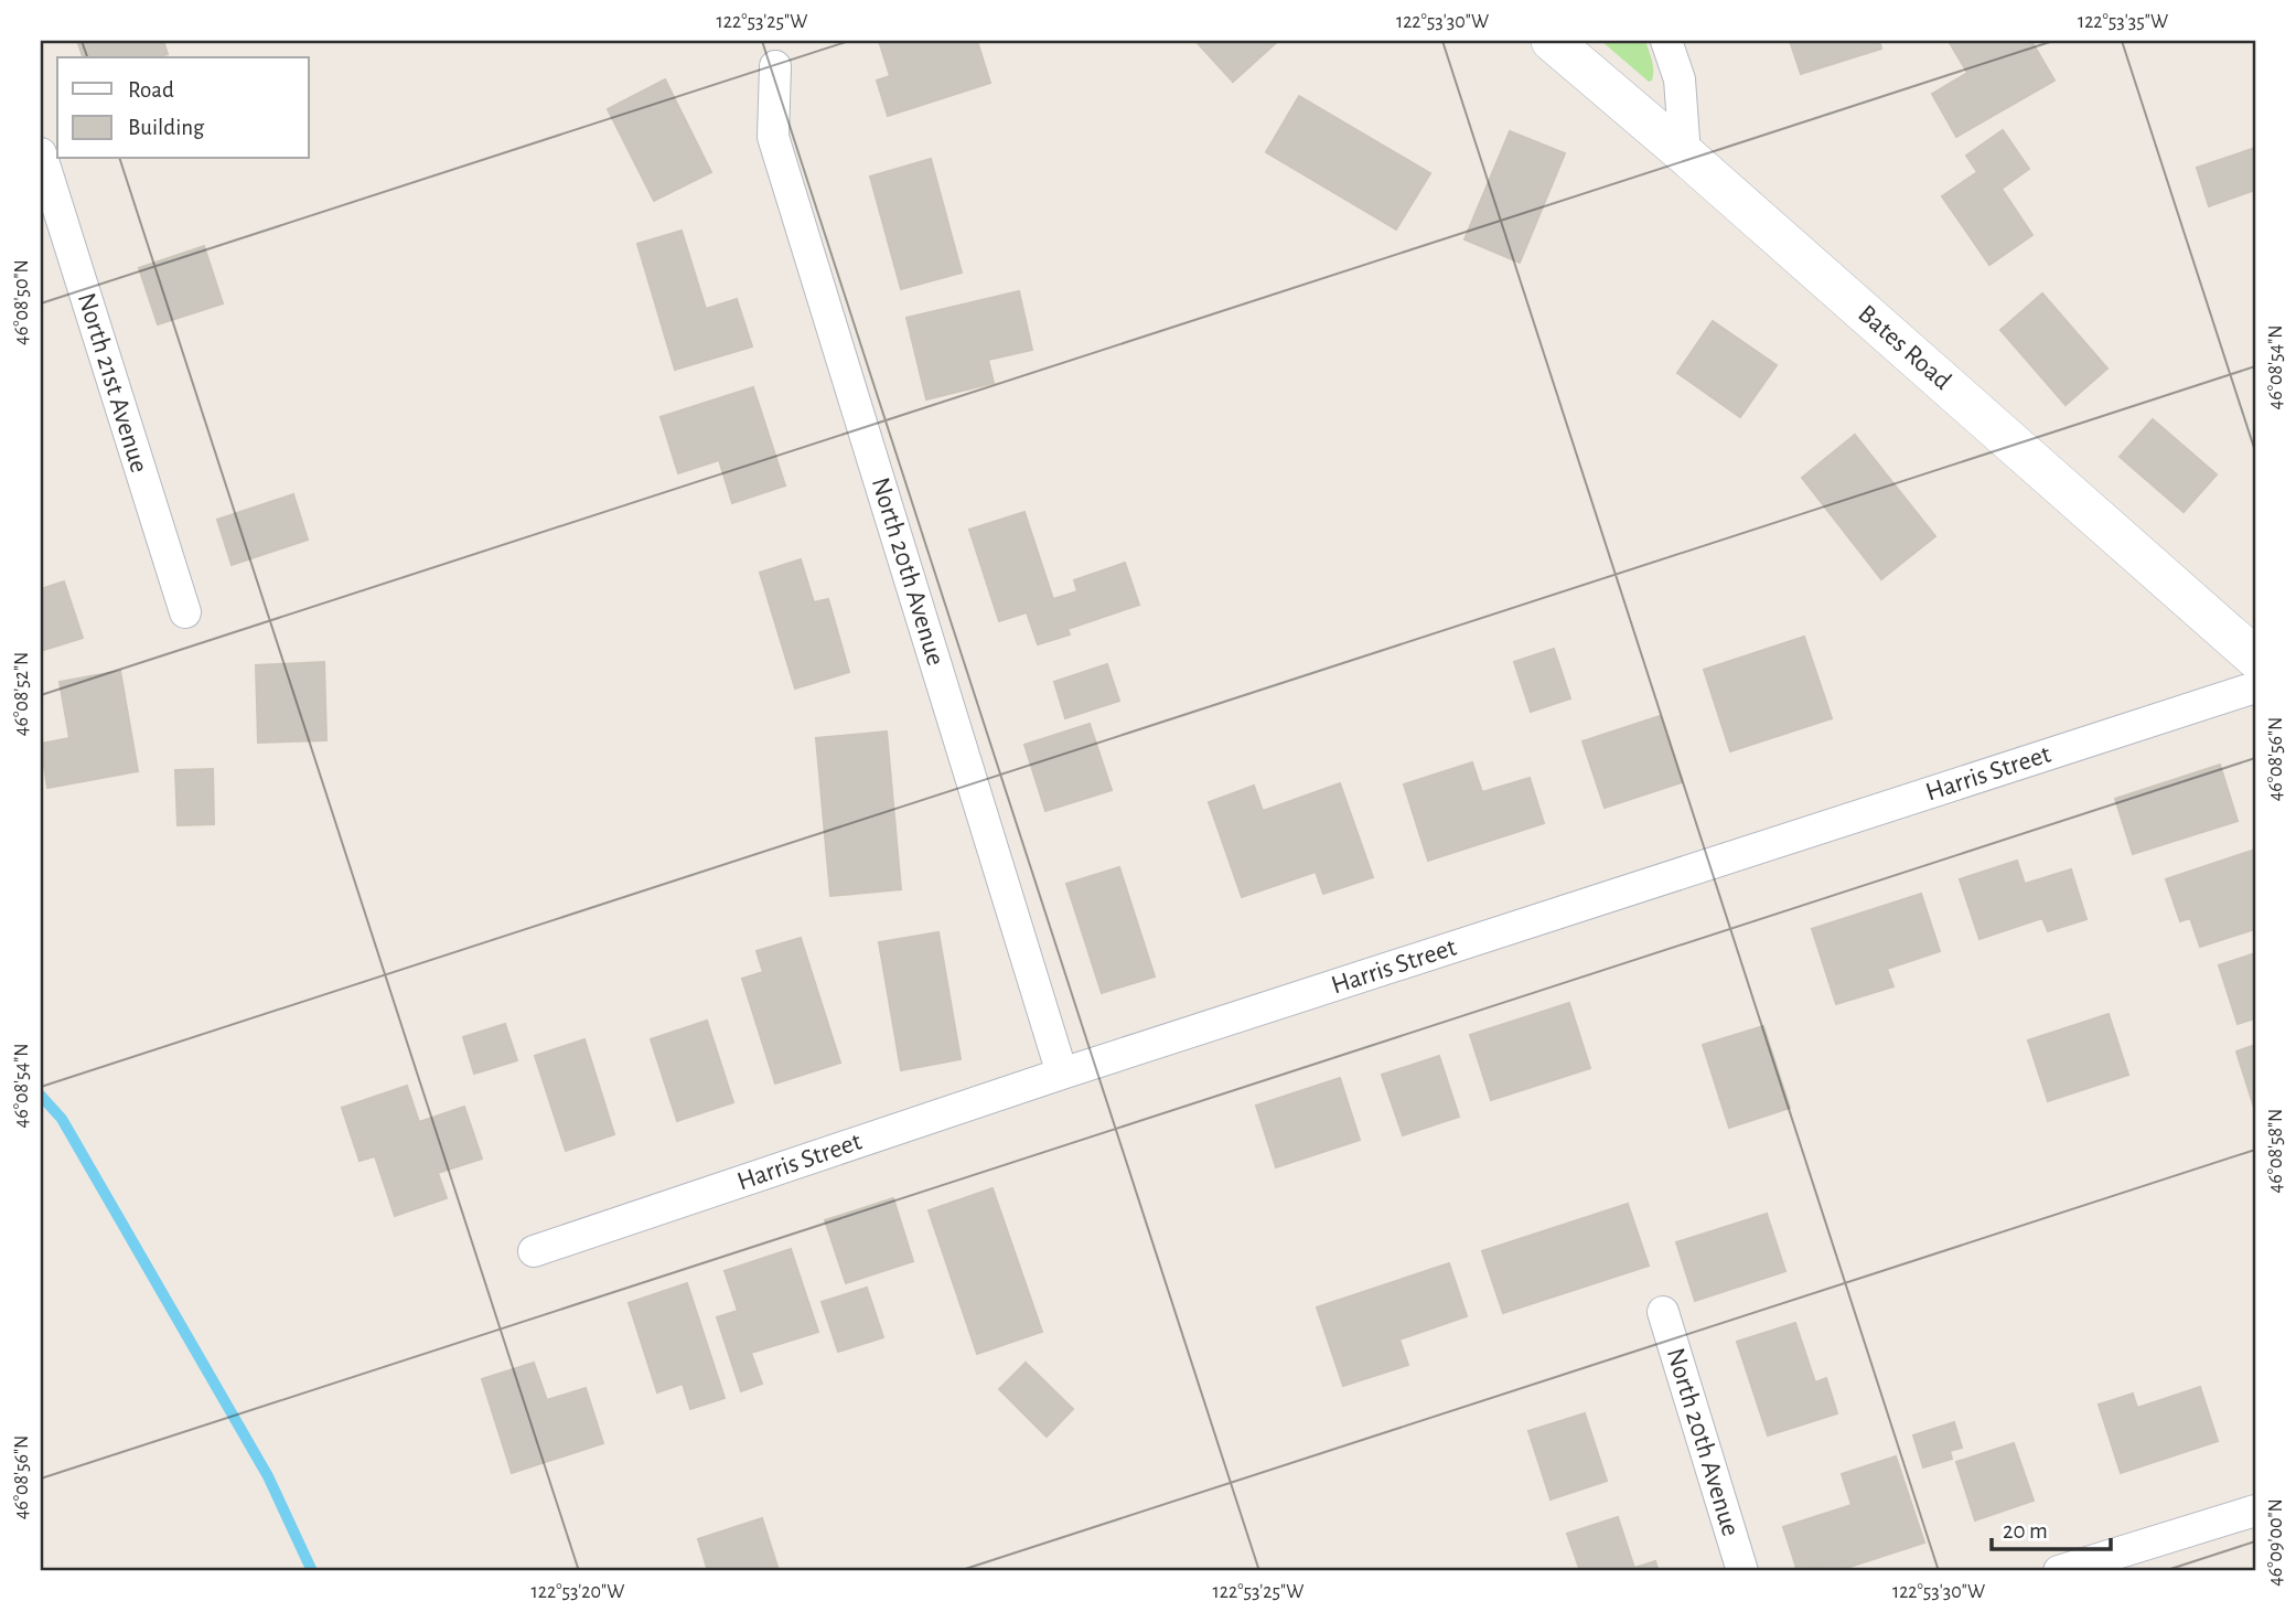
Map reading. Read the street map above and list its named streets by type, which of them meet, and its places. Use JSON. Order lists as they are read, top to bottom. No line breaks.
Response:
{"streets":{"street":["Bates Road","North 21st Avenue","North 20th Avenue","Harris Street"]},"crossings":[["North 20th Avenue","Harris Street"]],"legend":["Road","Building"],"scale_bar":"20 m","coordinates":["122°53'25\"W","122°53'30\"W","122°53'35\"W","46°08'50\"N","46°08'54\"N","46°08'52\"N","46°08'56\"N","46°08'58\"N","46°09'00\"N","122°53'20\"W"]}
